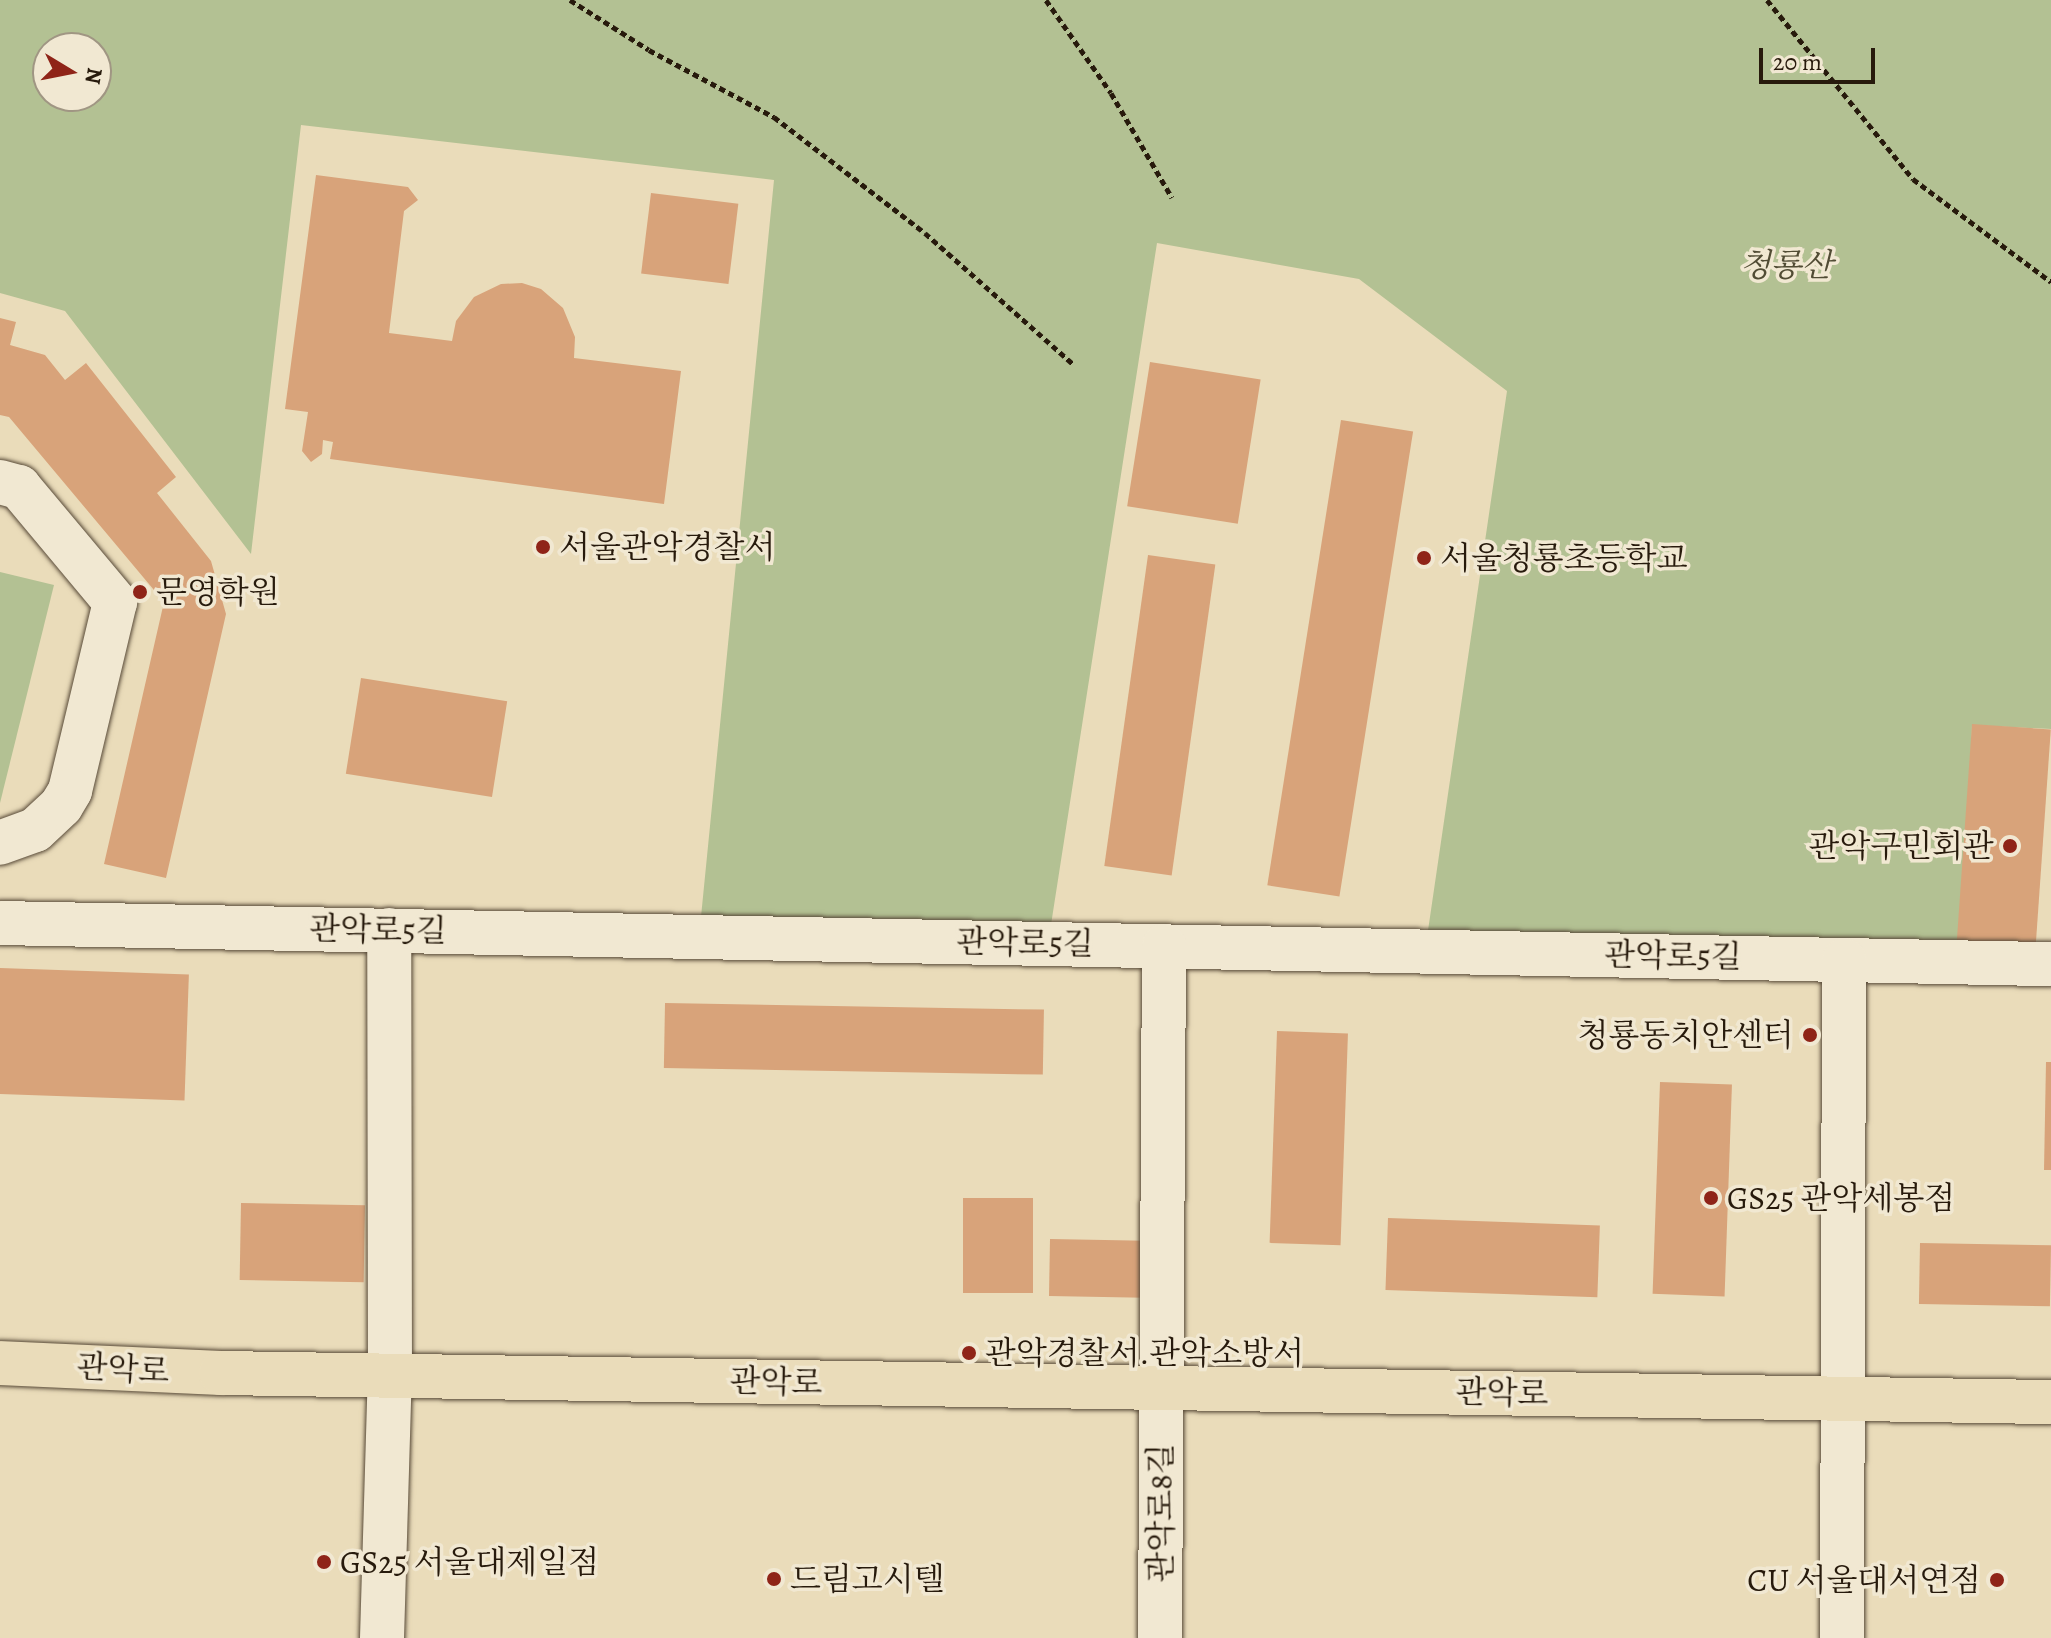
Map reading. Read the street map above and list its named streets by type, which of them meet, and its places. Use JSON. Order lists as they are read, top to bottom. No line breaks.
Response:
{"streets":{"main road":["관악로"],"street":["관악로5길","관악로8길"]},"crossings":[["관악로","관악로8길"]],"parks":["청룡산"],"places":["서울관악경찰서","서울청룡초등학교","문영학원","관악구민회관","청룡동치안센터","GS25 관악세봉점","관악경찰서.관악소방서","GS25 서울대제일점","드림고시텔","CU 서울대서연점"],"scale_bar":"20 m","north":"right"}
